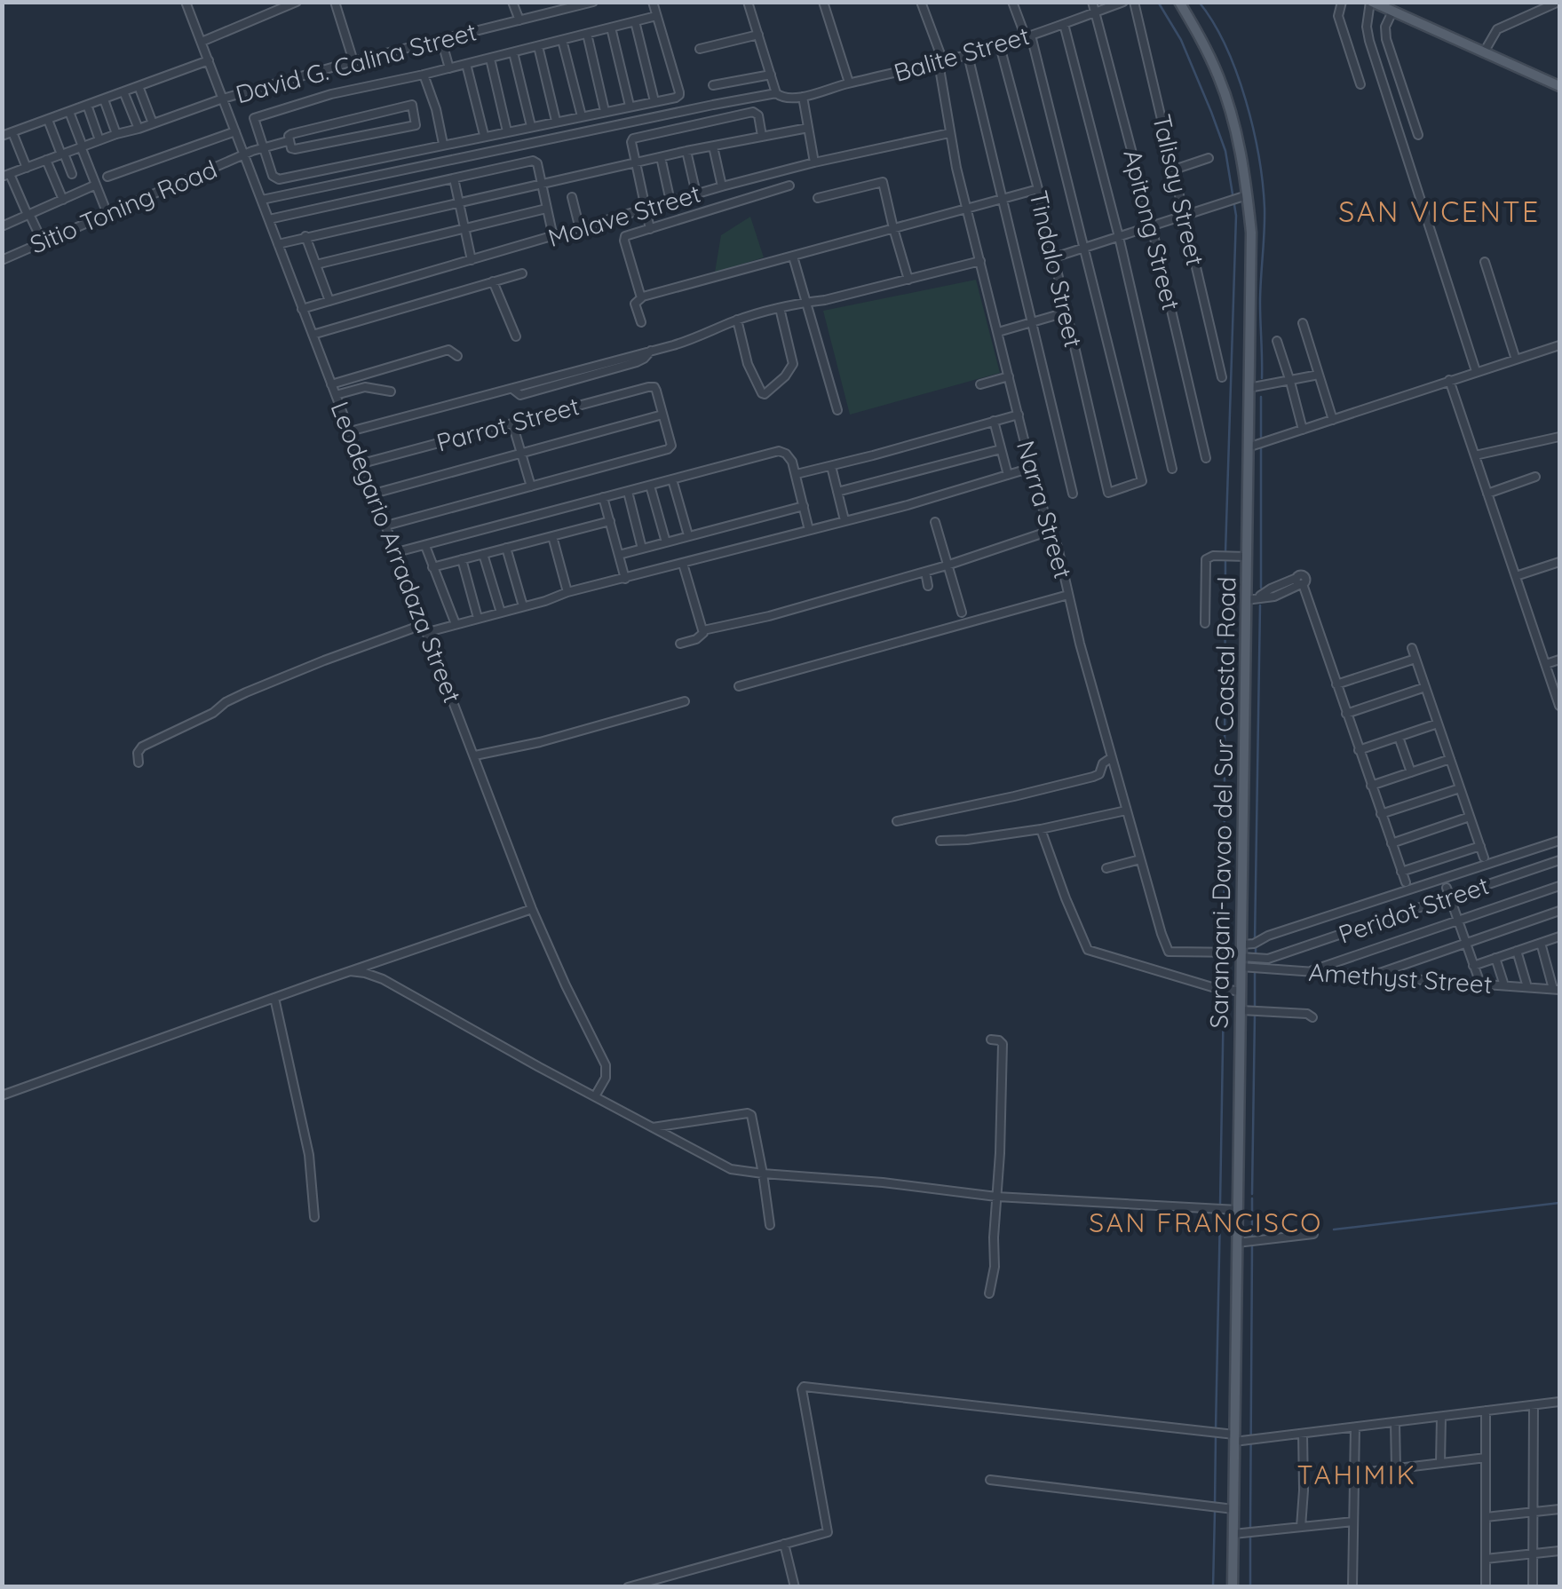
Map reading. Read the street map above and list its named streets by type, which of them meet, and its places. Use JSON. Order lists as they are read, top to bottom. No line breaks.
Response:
{"streets":{"main road":["Sarangani-Davao del Sur Coastal Road"],"street":["Balite Street","David G. Calina Street","Talisay Street","Sitio Toning Road","Molave Street","Apitong Street","Tindalo Street","Parrot Street","Narra Street","Leodegario Arradaza Street","Peridot Street","Amethyst Street"]},"crossings":[["Balite Street","Apitong Street"],["Balite Street","Tindalo Street"],["Balite Street","Narra Street"],["David G. Calina Street","Leodegario Arradaza Street"],["Sitio Toning Road","Leodegario Arradaza Street"],["Molave Street","Narra Street"],["Molave Street","Leodegario Arradaza Street"],["Parrot Street","Leodegario Arradaza Street"],["Narra Street","Amethyst Street"],["Sarangani-Davao del Sur Coastal Road","Amethyst Street"],["Peridot Street","Amethyst Street"]],"districts":["SAN VICENTE","SAN FRANCISCO","TAHIMIK"]}
